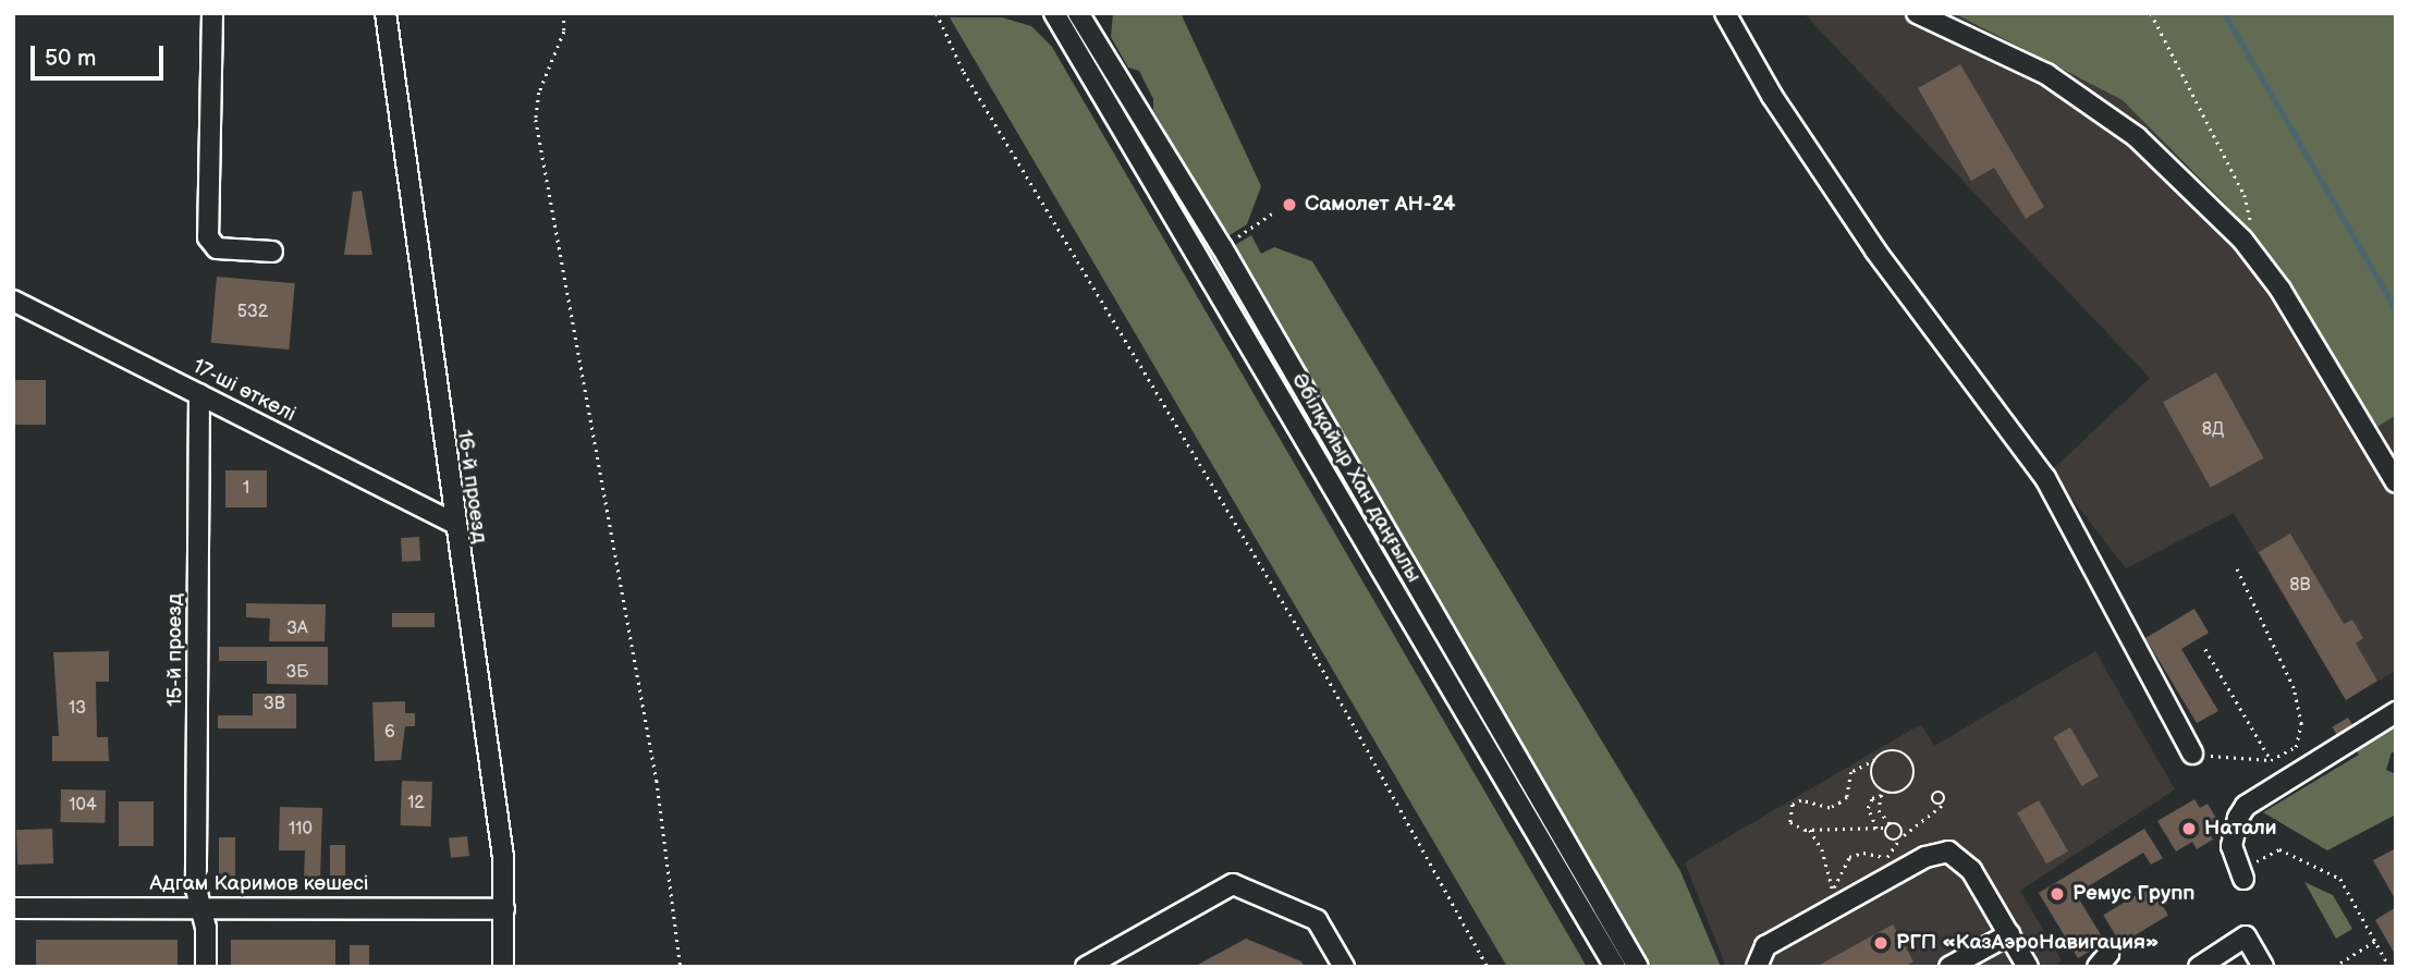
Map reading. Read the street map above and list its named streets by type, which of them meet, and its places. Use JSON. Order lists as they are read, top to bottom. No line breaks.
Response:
{"streets":{"street":["17-ші өткелі","Әбілқайыр Хан даңғылы","16-й проезд","15-й проезд","Адгам Каримов көшесі"]},"crossings":[["17-ші өткелі","16-й проезд"],["17-ші өткелі","15-й проезд"],["16-й проезд","Адгам Каримов көшесі"],["15-й проезд","Адгам Каримов көшесі"]],"places":["Самолет АН-24","Натали","Ремус Групп","РГП «КазАэроНавигация»"],"house_numbers":["532","8Д","1","8В","3А","3Б","3В","13","6","12","104","110"],"scale_bar":"50 m"}
